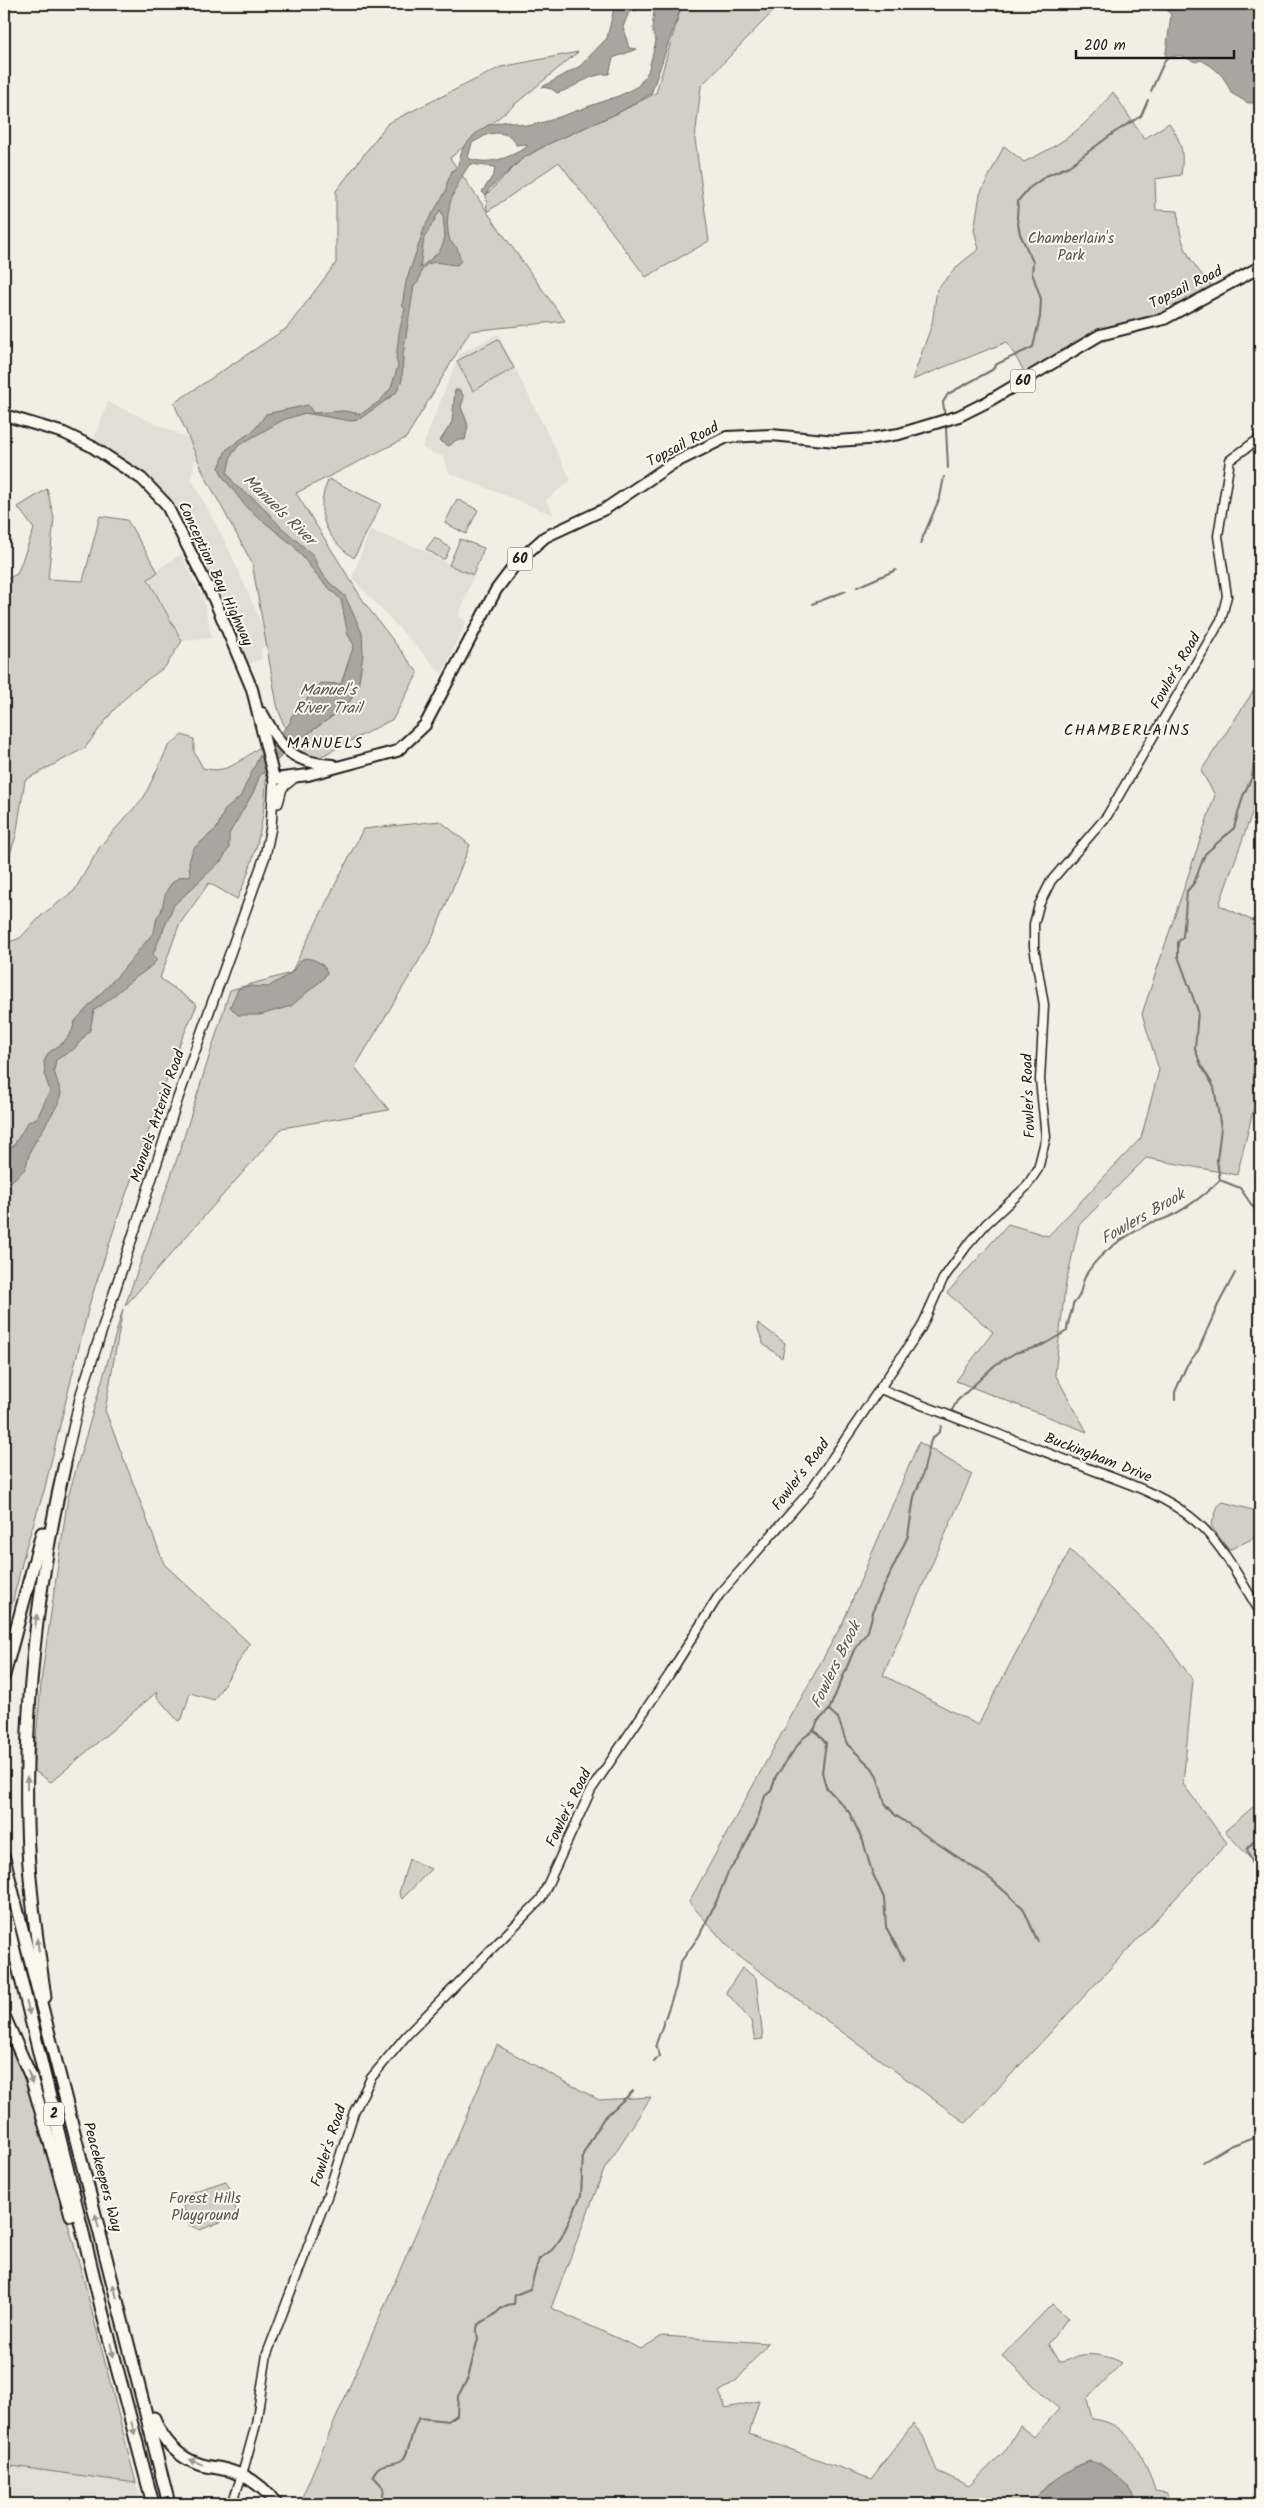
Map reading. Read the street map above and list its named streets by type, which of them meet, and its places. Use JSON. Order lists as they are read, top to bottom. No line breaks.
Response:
{"streets":{"highway":["2","Peacekeepers Way"],"main road":["Topsail Road","60","Conception Bay Highway","Manuels Arterial Road"],"street":["Fowler's Road","Buckingham Drive"]},"crossings":[["Topsail Road","Conception Bay Highway"],["Topsail Road","Manuels Arterial Road"],["Conception Bay Highway","Manuels Arterial Road"],["Fowler's Road","Buckingham Drive"]],"districts":["CHAMBERLAINS","MANUELS"],"water":["Manuels River","Manuel's River Trail","Fowlers Brook"],"parks":["Chamberlain's Park","Forest Hills Playground"],"scale_bar":"200 m"}
